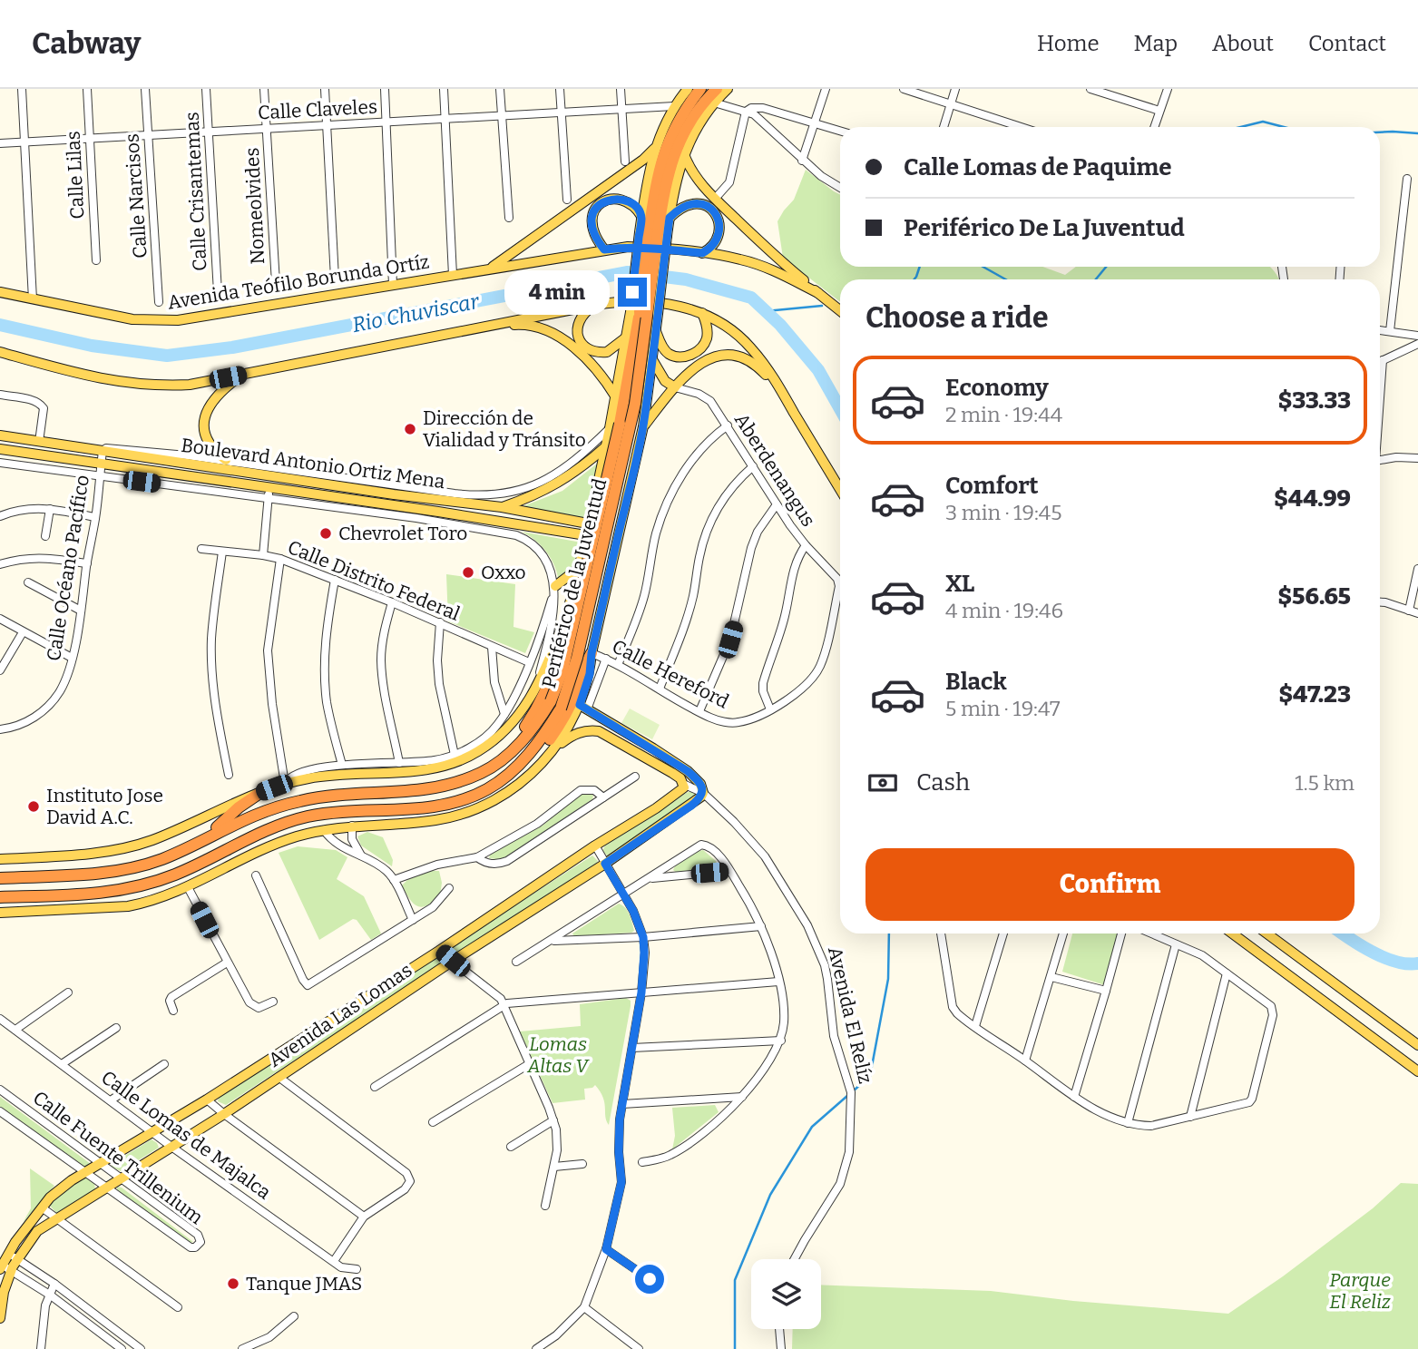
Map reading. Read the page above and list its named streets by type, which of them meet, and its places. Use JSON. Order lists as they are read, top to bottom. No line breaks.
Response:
{"streets":{"highway":["Periférico de la Juventud"],"main road":["Avenida Teófilo Borunda Ortíz","Boulevard Antonio Ortiz Mena","Avenida Las Lomas","Avenida El Relíz"],"street":["Calle Claveles","Calle Lilas","Calle Crisantemas","Calle Narcisos","Nomeolvides","Aberdenangus","Calle Océano Pacífico","Calle Distrito Federal","Calle Hereford","Calle Lomas de Majalca","Calle Fuente Trillenium"]},"crossings":[["Calle Claveles","Calle Lilas"],["Calle Claveles","Calle Crisantemas"],["Calle Claveles","Calle Narcisos"],["Calle Claveles","Nomeolvides"],["Boulevard Antonio Ortiz Mena","Calle Océano Pacífico"],["Aberdenangus","Calle Hereford"],["Avenida Las Lomas","Avenida El Relíz"],["Avenida Las Lomas","Calle Lomas de Majalca"],["Avenida Las Lomas","Calle Fuente Trillenium"]],"water":["Rio Chuviscar"],"parks":["Lomas Altas V","Parque El Reliz"],"places":["Dirección de Vialidad y Tránsito","Chevrolet Toro","Oxxo","Instituto Jose David A.C.","Tanque JMAS"],"page":{"header":"Cabway","nav":["Home","Map","About","Contact"],"banner":["Calle Lomas de Paquime","Periférico De La Juventud"],"bubble":"4 min","heading":"Choose a ride","list":[{"name":"Economy","note":"2 min · 19:44","value":"$33.33"},{"name":"Comfort","note":"3 min · 19:45","value":"$44.99"},{"name":"XL","note":"4 min · 19:46","value":"$56.65"},{"name":"Black","note":"5 min · 19:47","value":"$47.23"}],"pay":["Cash","1.5 km"],"buttons":"Confirm"}}
